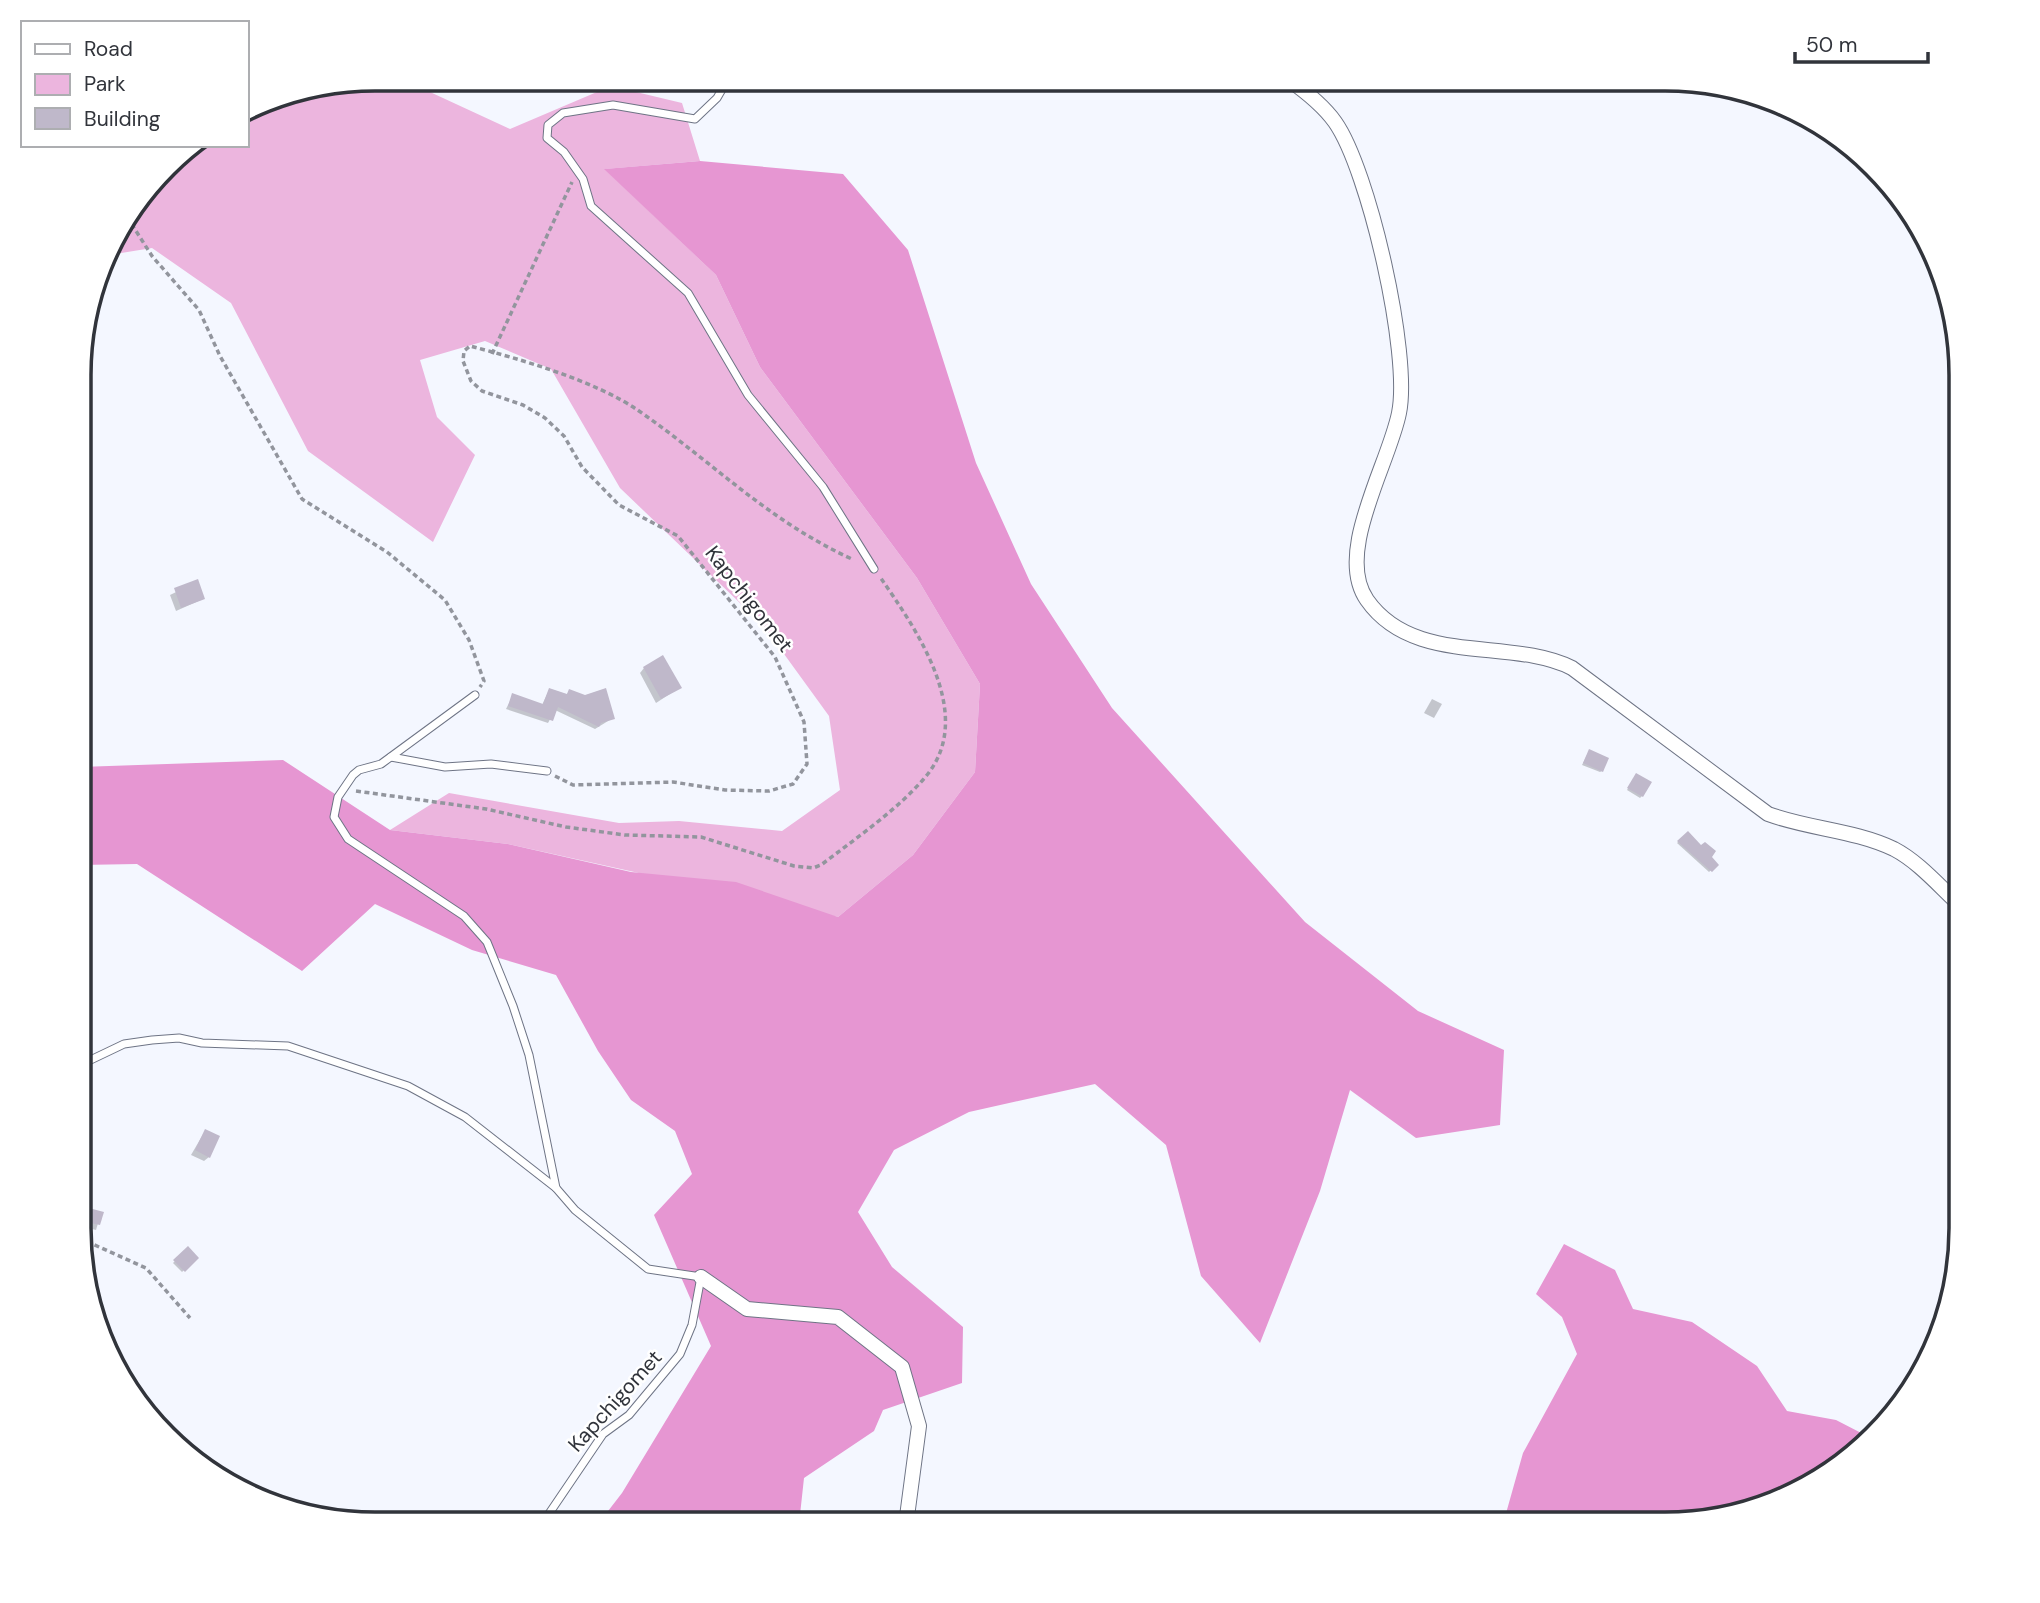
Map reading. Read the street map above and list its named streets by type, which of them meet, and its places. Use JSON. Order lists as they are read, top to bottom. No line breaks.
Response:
{"streets":{"lane":["Kapchigomet"]},"legend":["Road","Park","Building"],"scale_bar":"50 m"}
